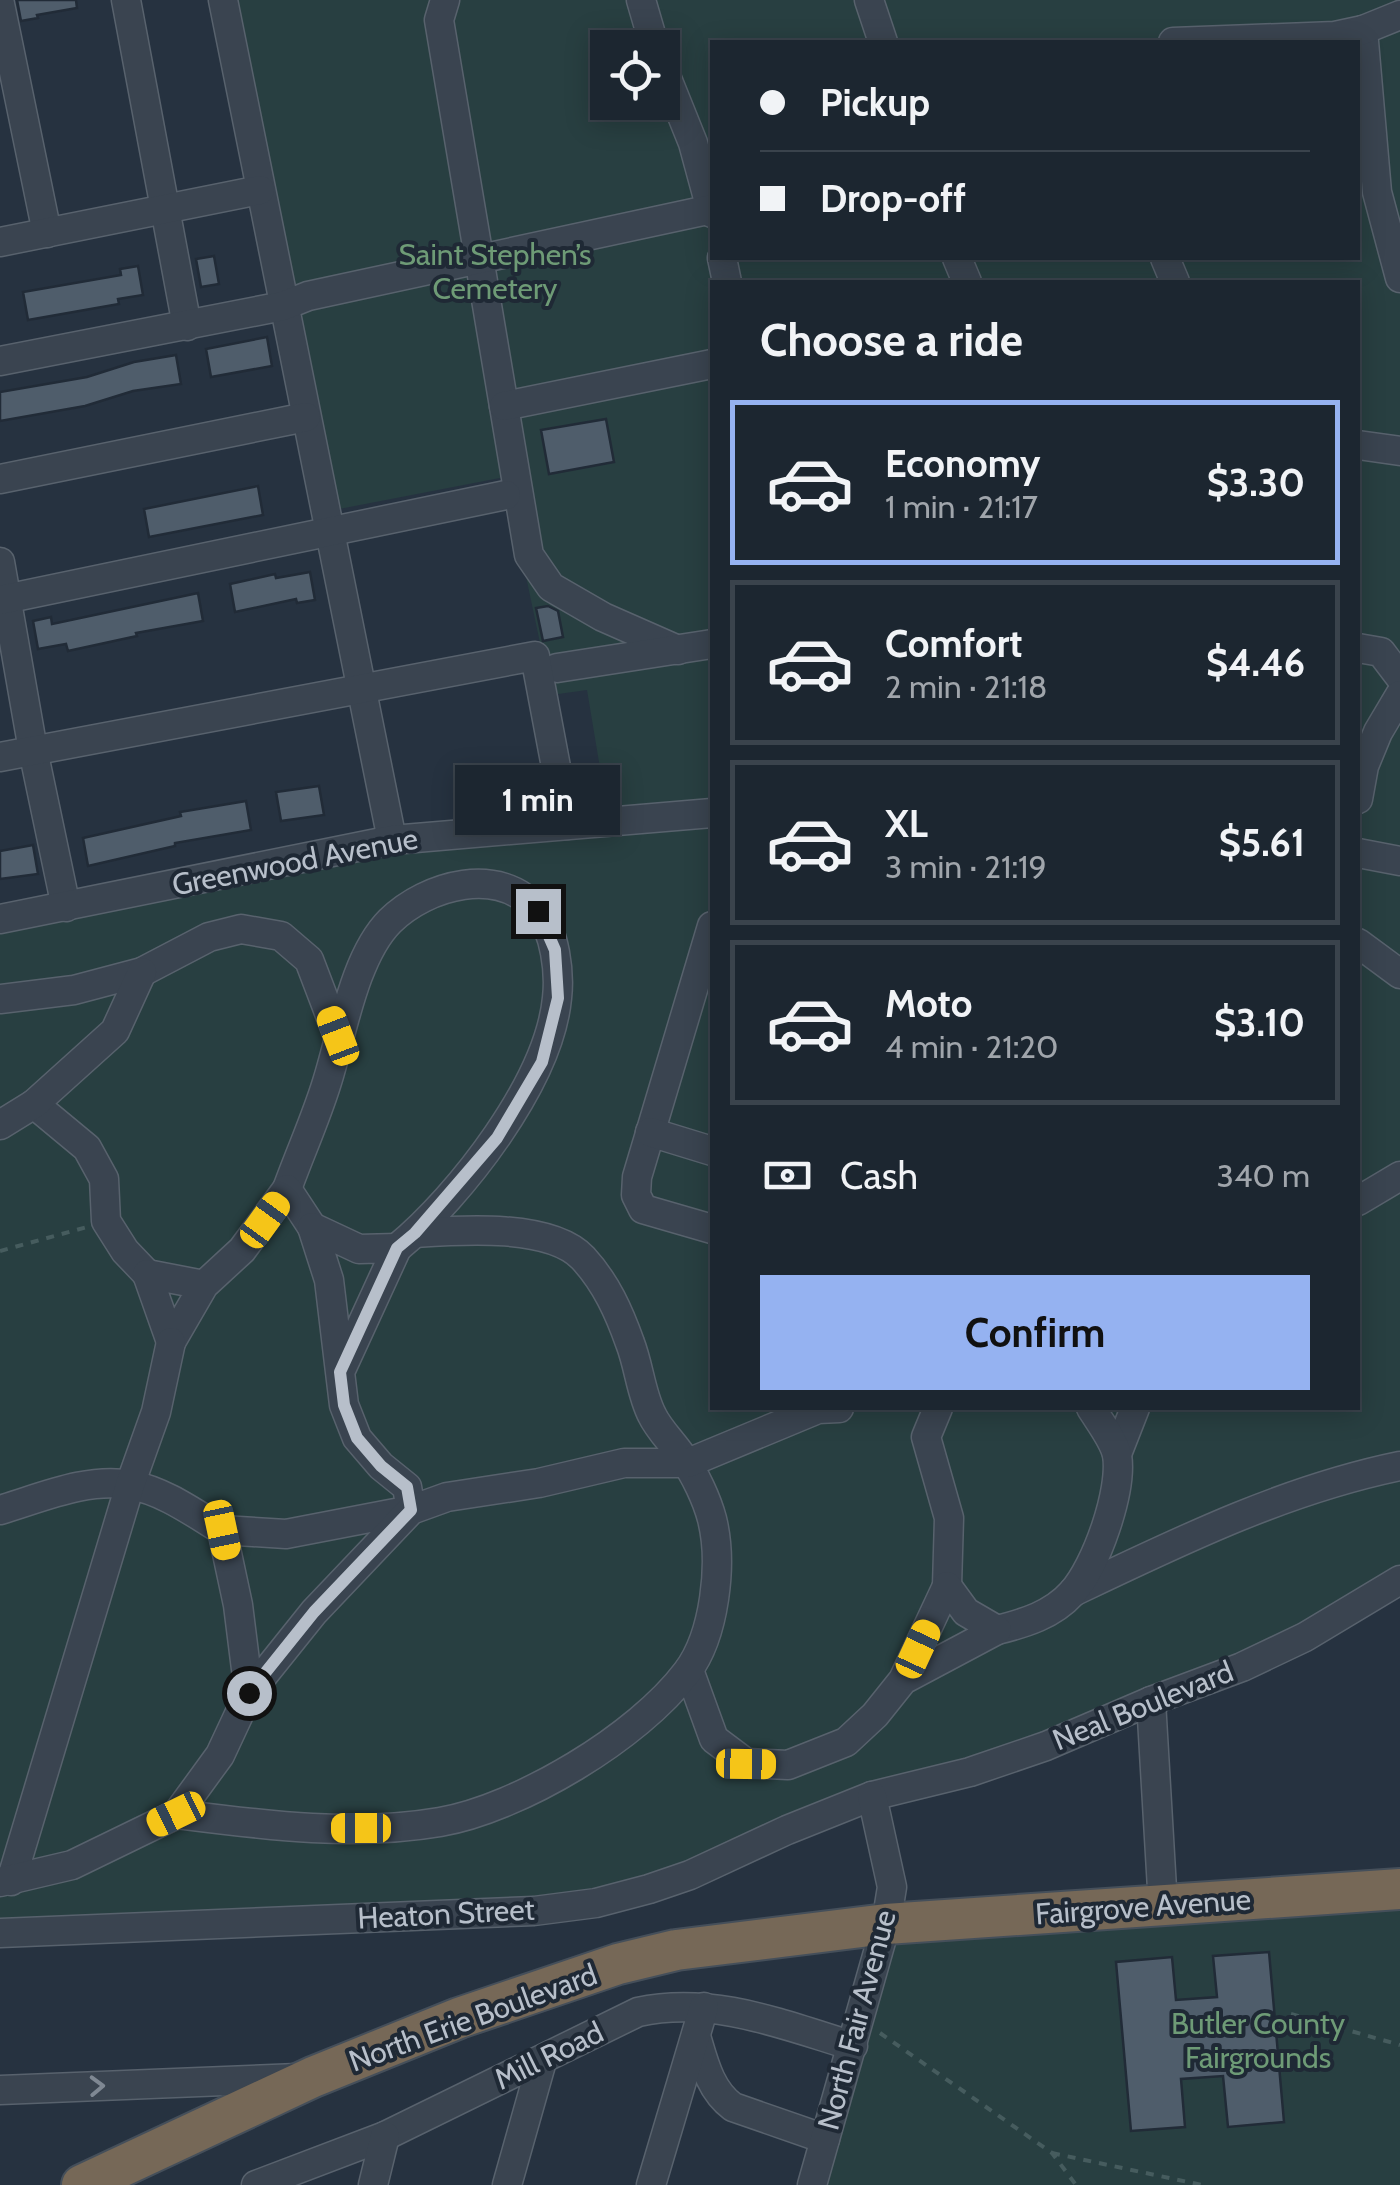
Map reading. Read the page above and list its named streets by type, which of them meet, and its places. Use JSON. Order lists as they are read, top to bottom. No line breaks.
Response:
{"streets":{"highway":["Fairgrove Avenue","North Erie Boulevard"],"street":["Greenwood Avenue","Neal Boulevard","Heaton Street","North Fair Avenue","Mill Road"]},"crossings":[["Neal Boulevard","Heaton Street"],["Neal Boulevard","North Fair Avenue"],["Fairgrove Avenue","North Erie Boulevard"],["Fairgrove Avenue","North Fair Avenue"],["Heaton Street","North Fair Avenue"],["North Erie Boulevard","North Fair Avenue"],["North Fair Avenue","Mill Road"]],"parks":["Saint Stephen’s Cemetery","Butler County Fairgrounds"],"page":{"banner":["Pickup","Drop-off"],"heading":"Choose a ride","list":[{"name":"Economy","note":"1 min · 21:17","value":"$3.30"},{"name":"Comfort","note":"2 min · 21:18","value":"$4.46"},{"name":"XL","note":"3 min · 21:19","value":"$5.61"},{"name":"Moto","note":"4 min · 21:20","value":"$3.10"}],"bubble":"1 min","pay":["Cash","340 m"],"buttons":"Confirm"}}
